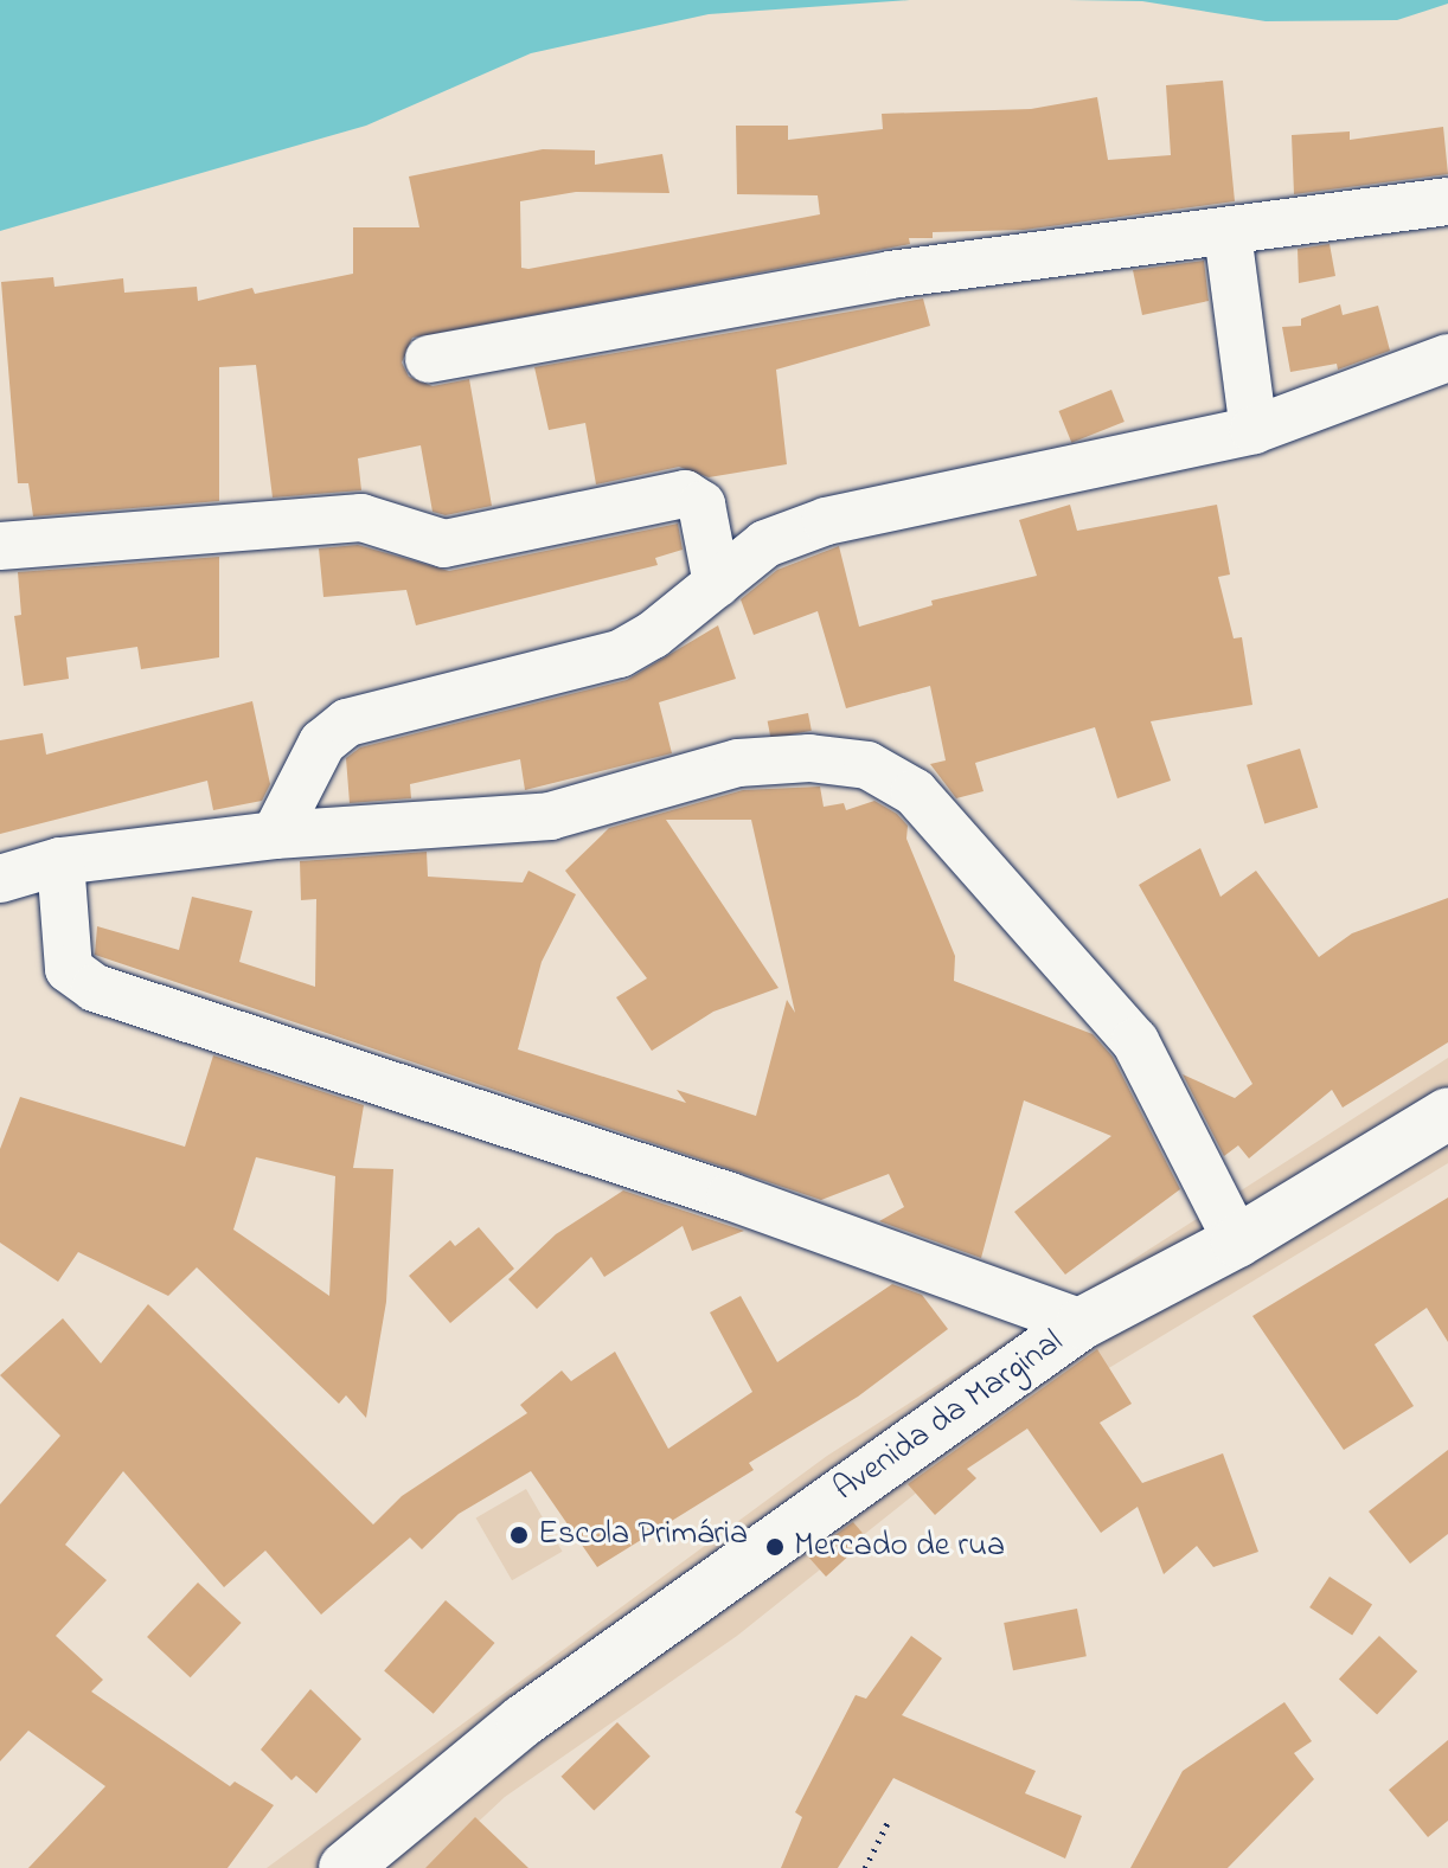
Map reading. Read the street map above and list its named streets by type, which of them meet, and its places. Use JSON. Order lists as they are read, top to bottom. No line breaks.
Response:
{"streets":{"street":["Avenida da Marginal"]},"places":["Escola Primária","Mercado de rua"]}
